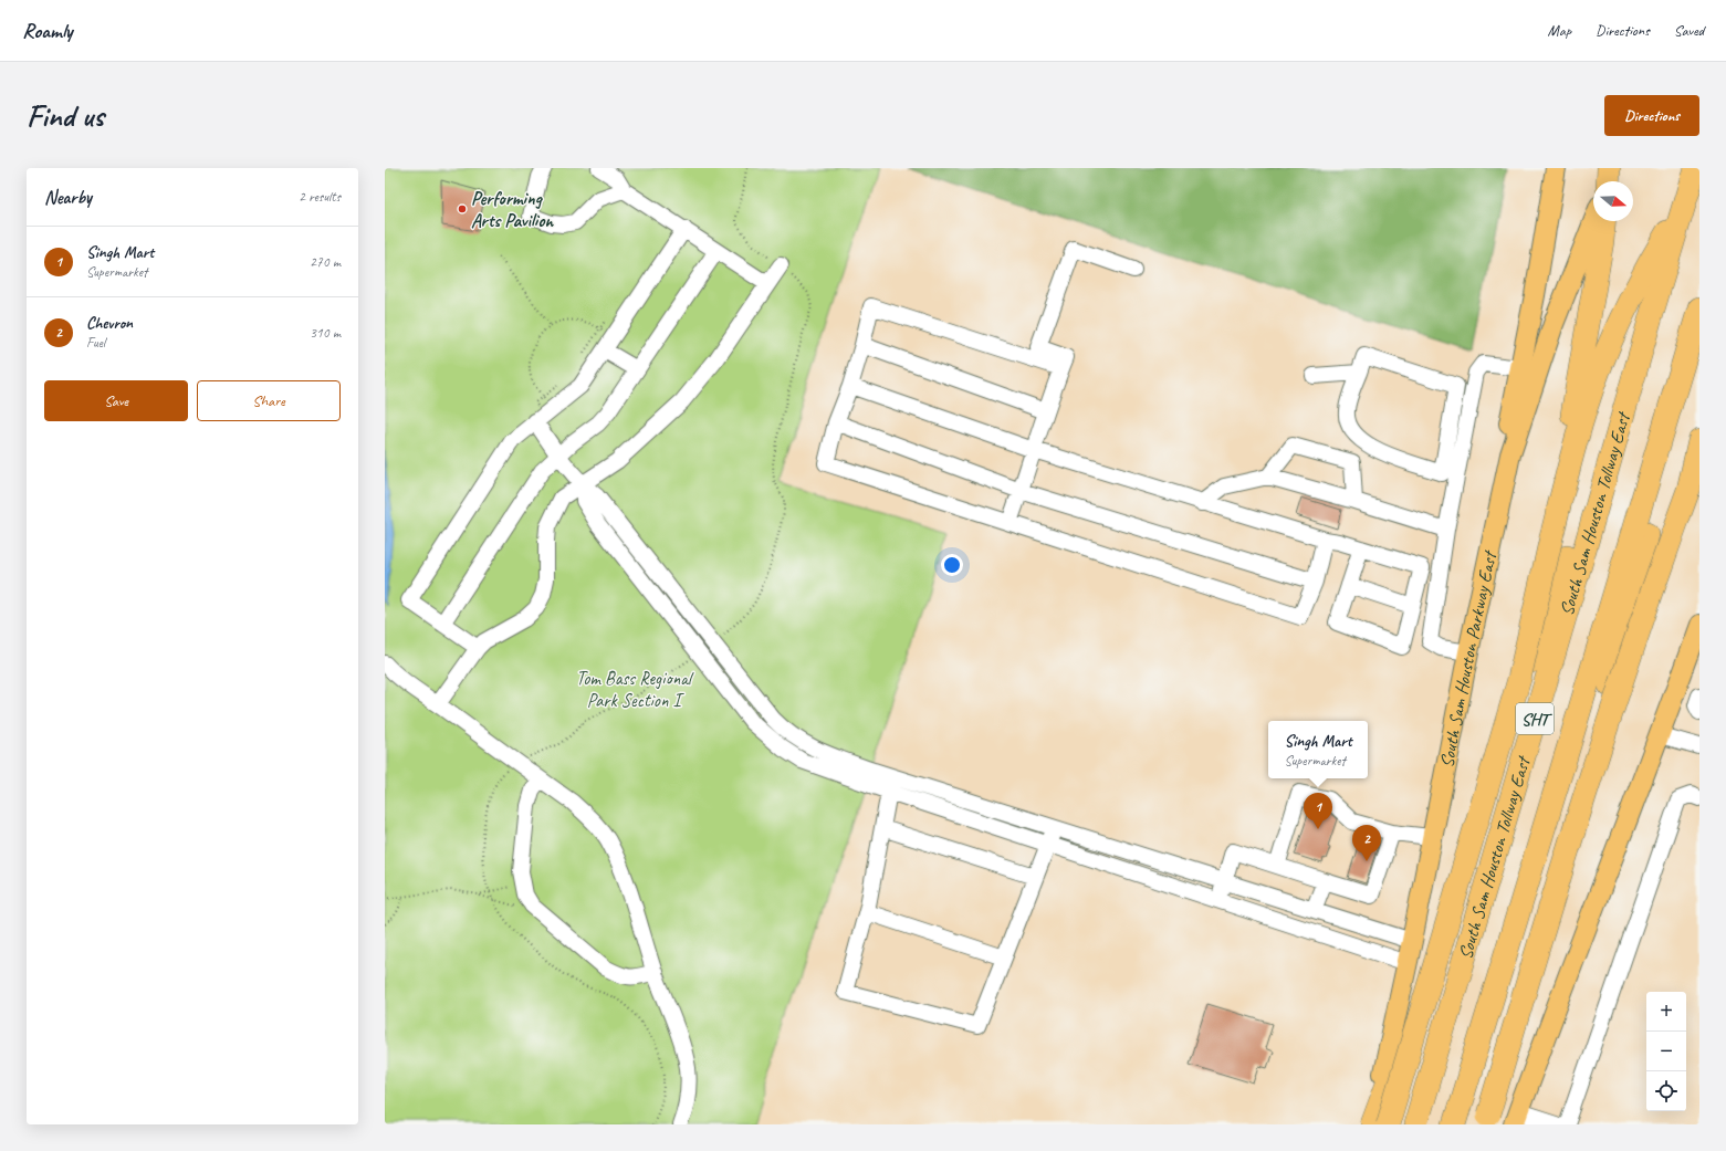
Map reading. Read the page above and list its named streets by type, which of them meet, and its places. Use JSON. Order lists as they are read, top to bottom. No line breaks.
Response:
{"streets":{"highway":["South Sam Houston Tollway East","SHT"],"main road":["South Sam Houston Parkway East"]},"crossings":[["South Sam Houston Tollway East","SHT"]],"parks":["Tom Bass Regional Park Section I"],"places":["Performing Arts Pavilion"],"north":"right","page":{"header":"Roamly","nav":["Map","Directions","Saved"],"buttons":["Directions",["Save","Share"]],"title":"Find us","heading":["Nearby","2 results"],"list":[{"mark":"1","name":"Singh Mart","note":"Supermarket","value":"270 m"},{"mark":"2","name":"Chevron","note":"Fuel","value":"310 m"}],"popup":["Singh Mart","Supermarket"],"pins":["1","2"],"map_buttons":["+","−"]}}
